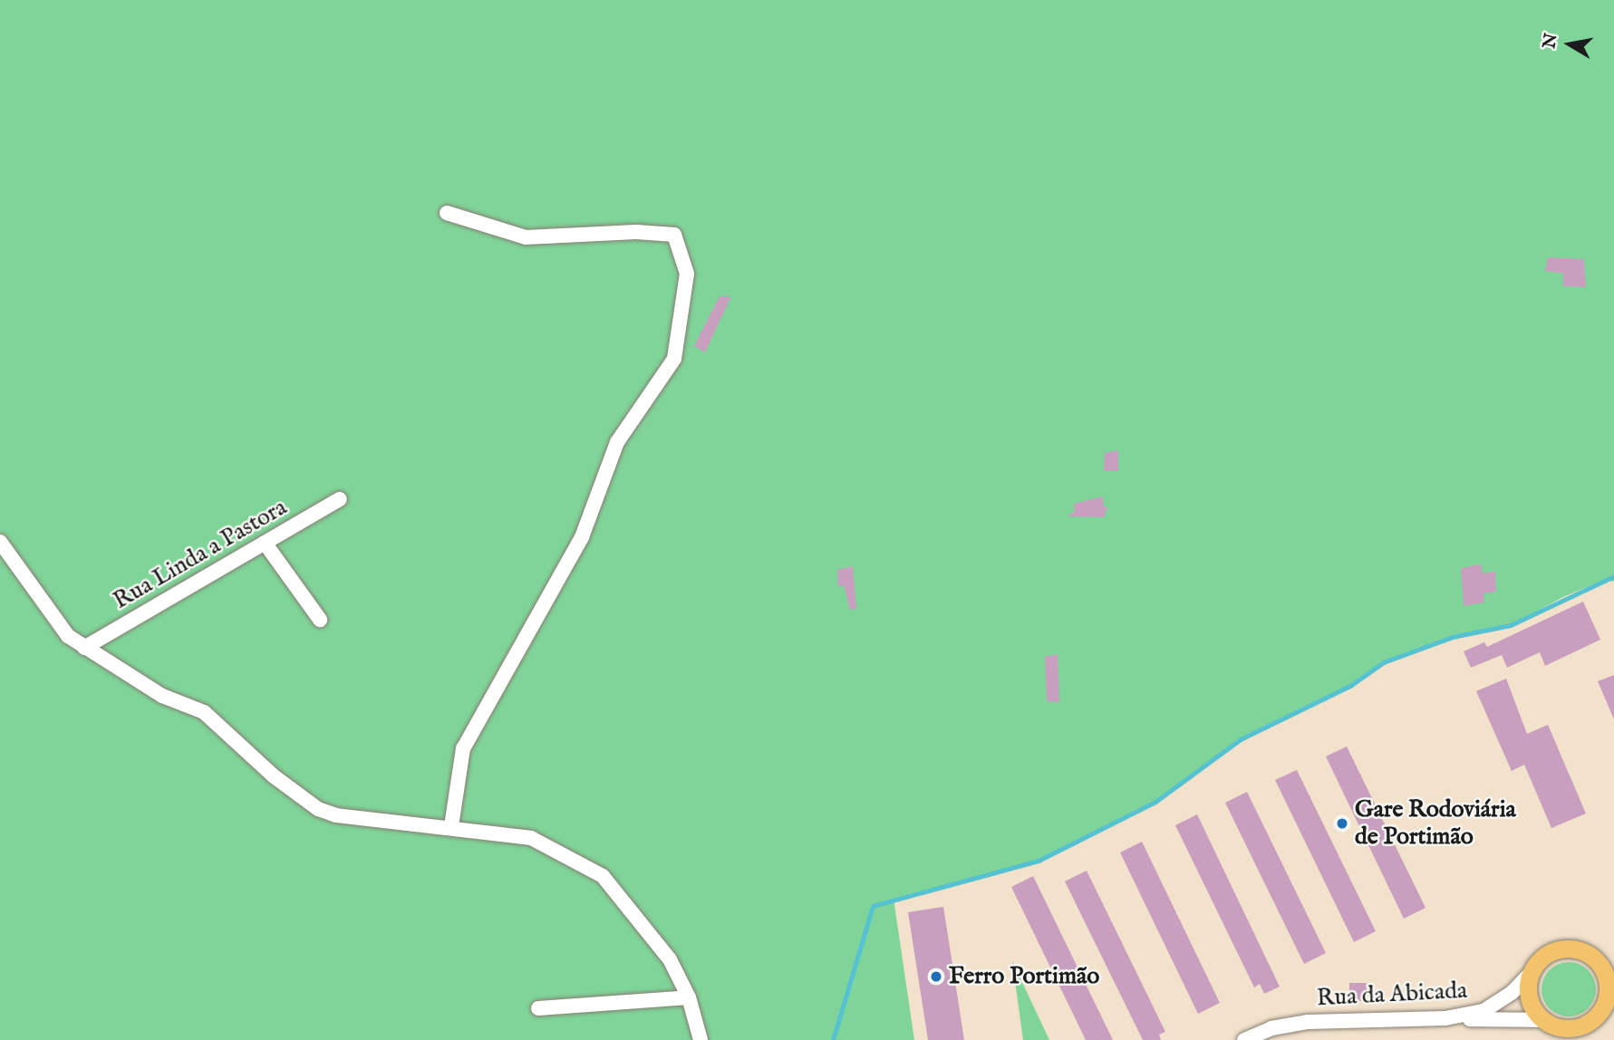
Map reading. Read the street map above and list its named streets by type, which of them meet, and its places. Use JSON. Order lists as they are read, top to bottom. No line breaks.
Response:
{"streets":{"street":["Rua Linda a Pastora","Rua da Abicada"]},"places":["Gare Rodoviária de Portimão","Ferro Portimão"],"north":"left"}
